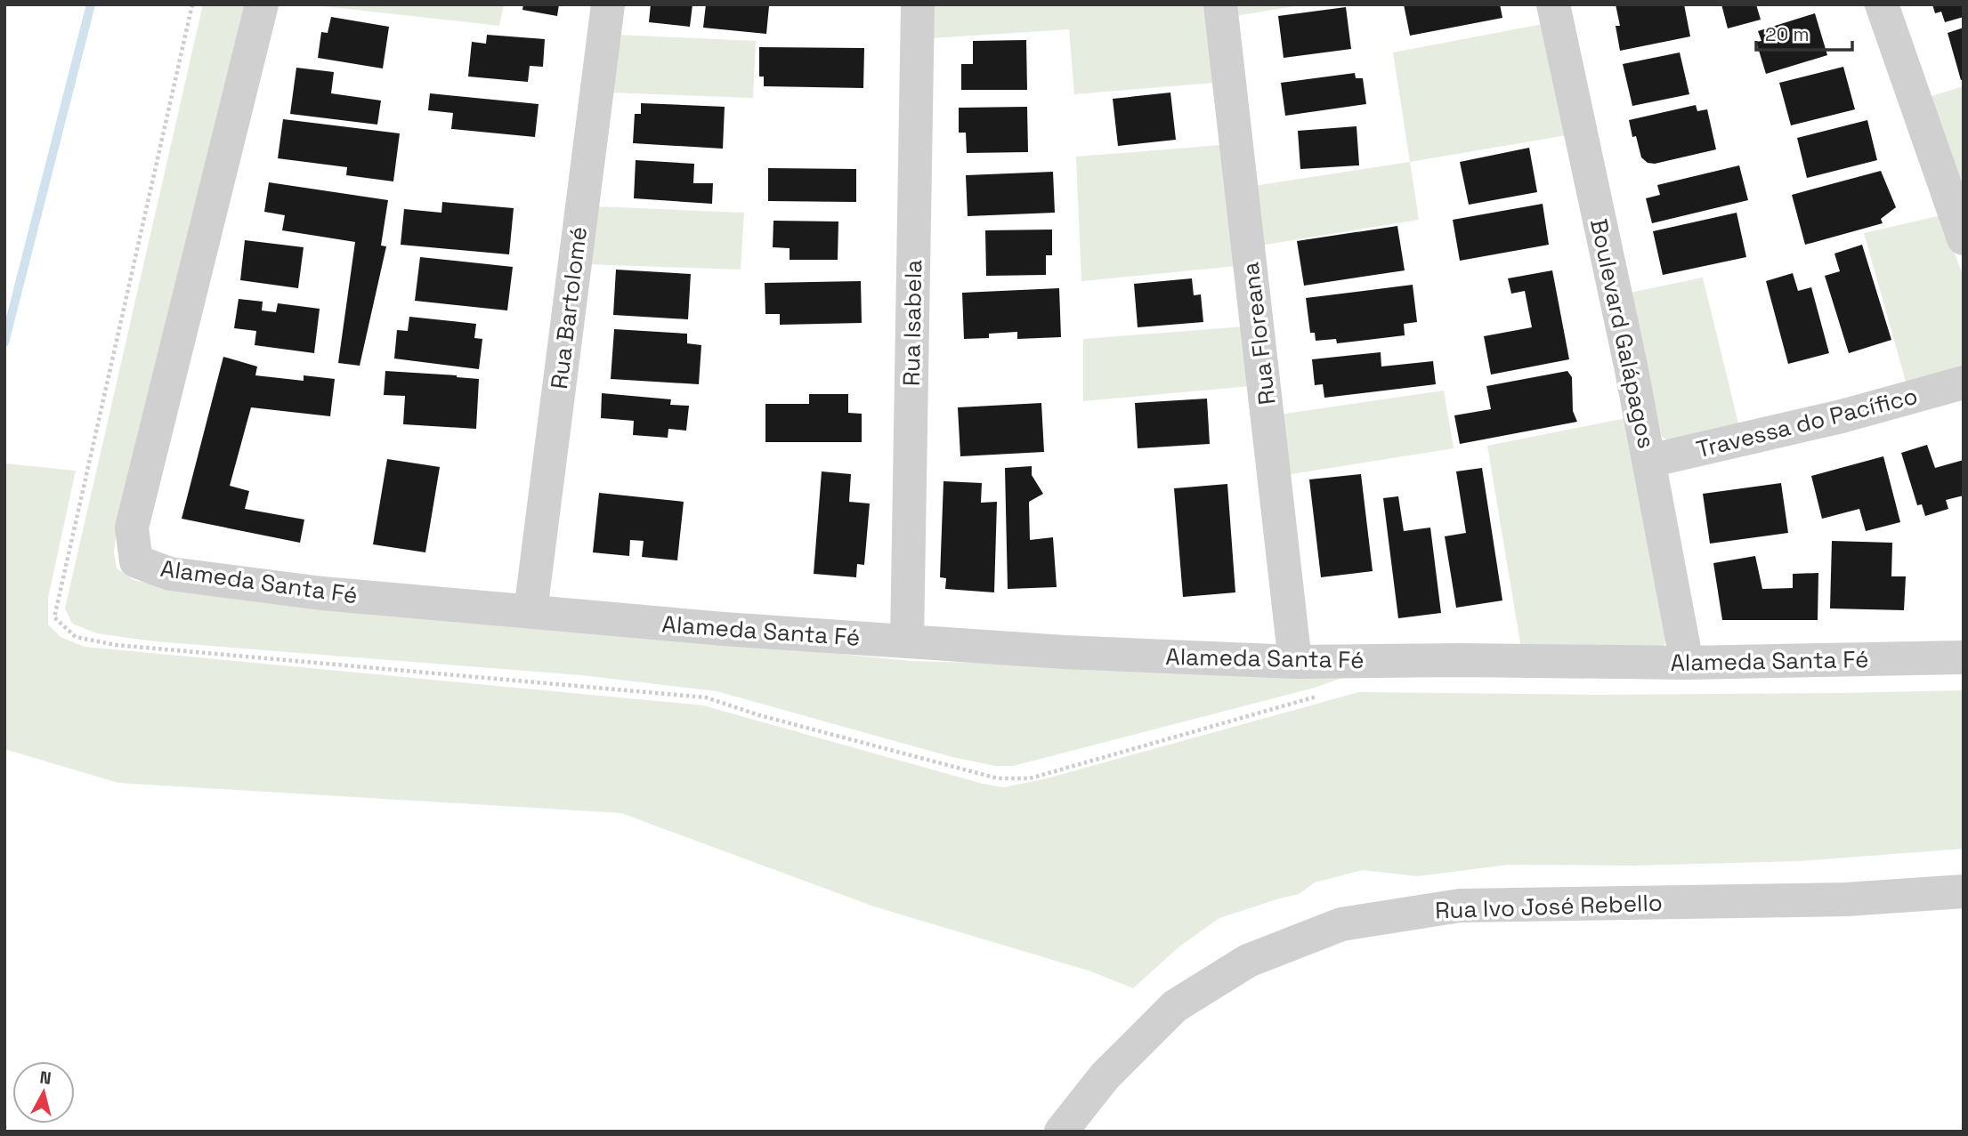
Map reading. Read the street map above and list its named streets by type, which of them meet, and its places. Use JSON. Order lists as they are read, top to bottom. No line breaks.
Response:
{"streets":{"street":["Rua Bartolomé","Rua Isabela","Rua Floreana","Boulevard Galápagos","Travessa do Pacífico","Alameda Santa Fé","Rua Ivo José Rebello"]},"crossings":[["Rua Bartolomé","Alameda Santa Fé"],["Rua Isabela","Alameda Santa Fé"],["Rua Floreana","Alameda Santa Fé"],["Boulevard Galápagos","Travessa do Pacífico"],["Boulevard Galápagos","Alameda Santa Fé"]],"scale_bar":"20 m","north":"top"}
